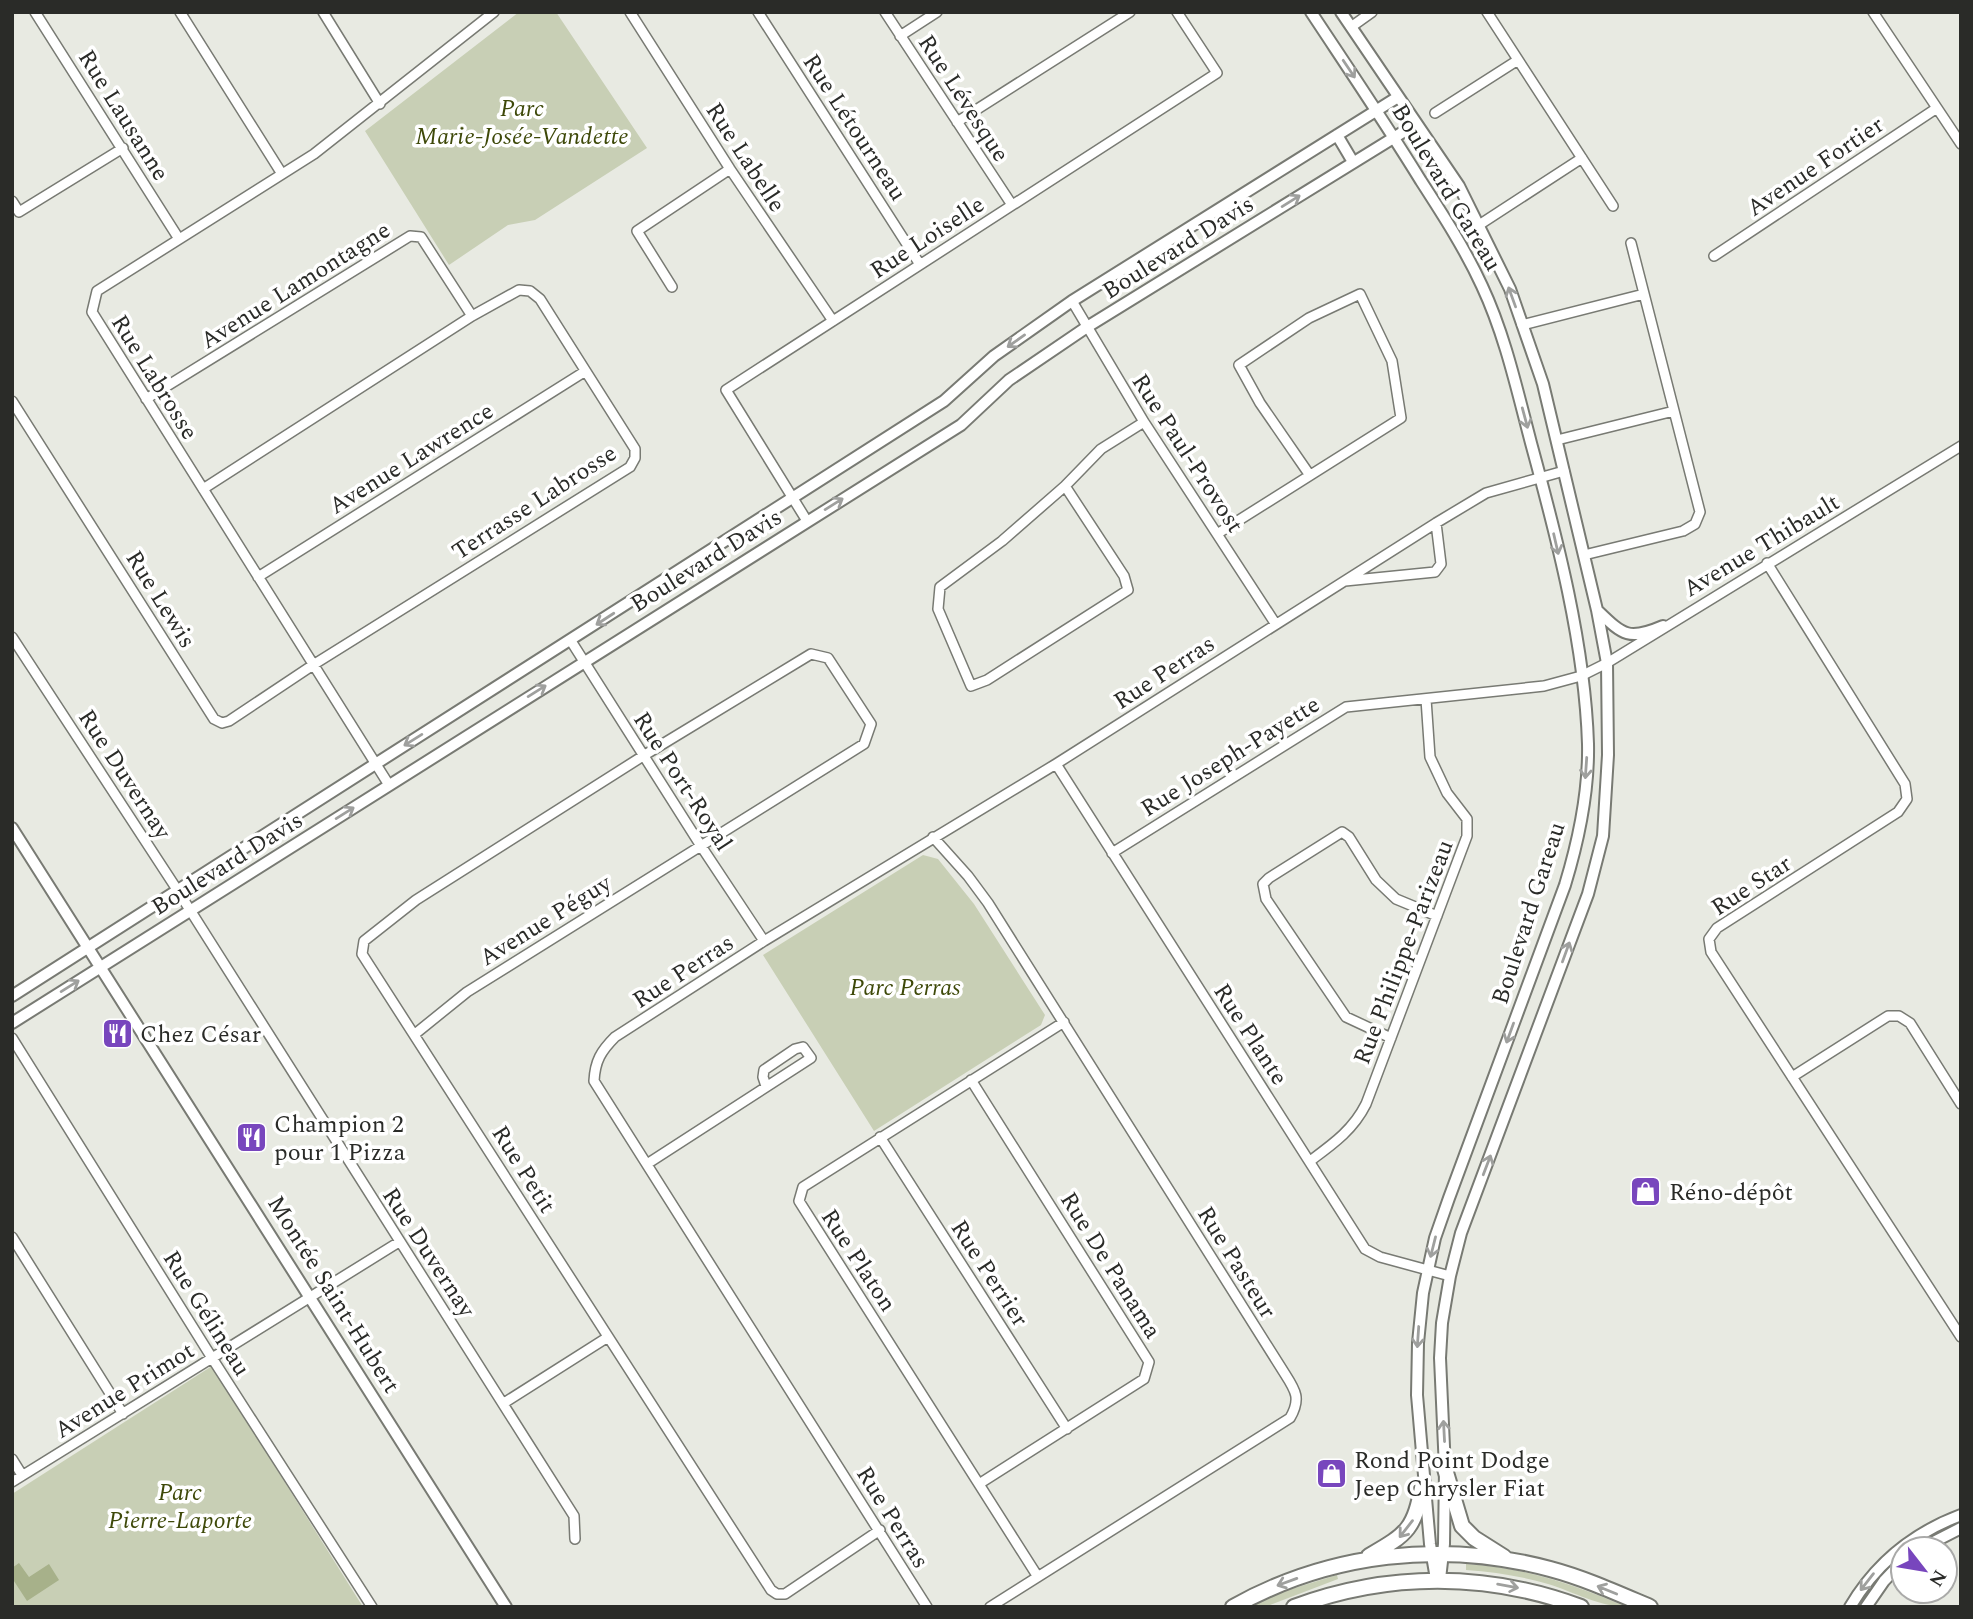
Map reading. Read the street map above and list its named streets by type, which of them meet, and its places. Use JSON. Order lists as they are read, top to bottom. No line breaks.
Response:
{"streets":{"street":["Rue Lévesque","Rue Lausanne","Rue Létourneau","Rue Labelle","Avenue Fortier","Boulevard Gareau","Rue Loiselle","Boulevard Davis","Avenue Lamontagne","Rue Labrosse","Rue Paul-Provost","Avenue Lawrence","Terrasse Labrosse","Avenue Thibault","Rue Lewis","Rue Perras","Rue Joseph-Payette","Rue Duvernay","Rue Port-Royal","Rue Star","Avenue Péguy","Rue Philippe-Parizeau","Rue Plante","Rue Petit","Rue Platon","Rue Pasteur","Rue De Panama","Rue Perrier","Montée Saint-Hubert","Rue Gélineau","Avenue Primot"]},"crossings":[["Rue Lévesque","Rue Loiselle"],["Rue Lausanne","Rue Labrosse"],["Rue Létourneau","Rue Loiselle"],["Rue Labelle","Rue Loiselle"],["Boulevard Gareau","Boulevard Davis"],["Boulevard Gareau","Avenue Thibault"],["Boulevard Gareau","Rue Perras"],["Boulevard Gareau","Rue Joseph-Payette"],["Boulevard Gareau","Rue Plante"],["Rue Loiselle","Boulevard Davis"],["Boulevard Davis","Rue Labrosse"],["Boulevard Davis","Rue Paul-Provost"],["Boulevard Davis","Rue Duvernay"],["Boulevard Davis","Rue Port-Royal"],["Boulevard Davis","Montée Saint-Hubert"],["Avenue Lamontagne","Rue Labrosse"],["Avenue Lamontagne","Terrasse Labrosse"],["Rue Labrosse","Avenue Lawrence"],["Rue Labrosse","Terrasse Labrosse"],["Rue Labrosse","Rue Lewis"],["Rue Paul-Provost","Rue Perras"],["Avenue Lawrence","Terrasse Labrosse"],["Terrasse Labrosse","Rue Lewis"],["Avenue Thibault","Rue Joseph-Payette"],["Avenue Thibault","Rue Star"],["Rue Perras","Rue Port-Royal"],["Rue Perras","Rue Plante"],["Rue Perras","Rue Petit"],["Rue Perras","Rue Pasteur"],["Rue Joseph-Payette","Rue Philippe-Parizeau"],["Rue Joseph-Payette","Rue Plante"],["Rue Duvernay","Avenue Primot"],["Rue Port-Royal","Avenue Péguy"],["Rue Port-Royal","Rue Petit"],["Avenue Péguy","Rue Petit"],["Rue Philippe-Parizeau","Rue Plante"],["Rue Platon","Rue Pasteur"],["Rue Platon","Rue De Panama"],["Rue Platon","Rue Perrier"],["Rue De Panama","Rue Perrier"],["Montée Saint-Hubert","Avenue Primot"],["Rue Gélineau","Avenue Primot"]],"parks":["Parc Marie-Josée-Vandette","Parc Perras","Parc Pierre-Laporte"],"places":{"restaurant":["Chez César","Champion 2 pour 1 Pizza"],"shop":["Réno-dépôt","Rond Point Dodge Jeep Chrysler Fiat"]},"north":"bottom right"}
